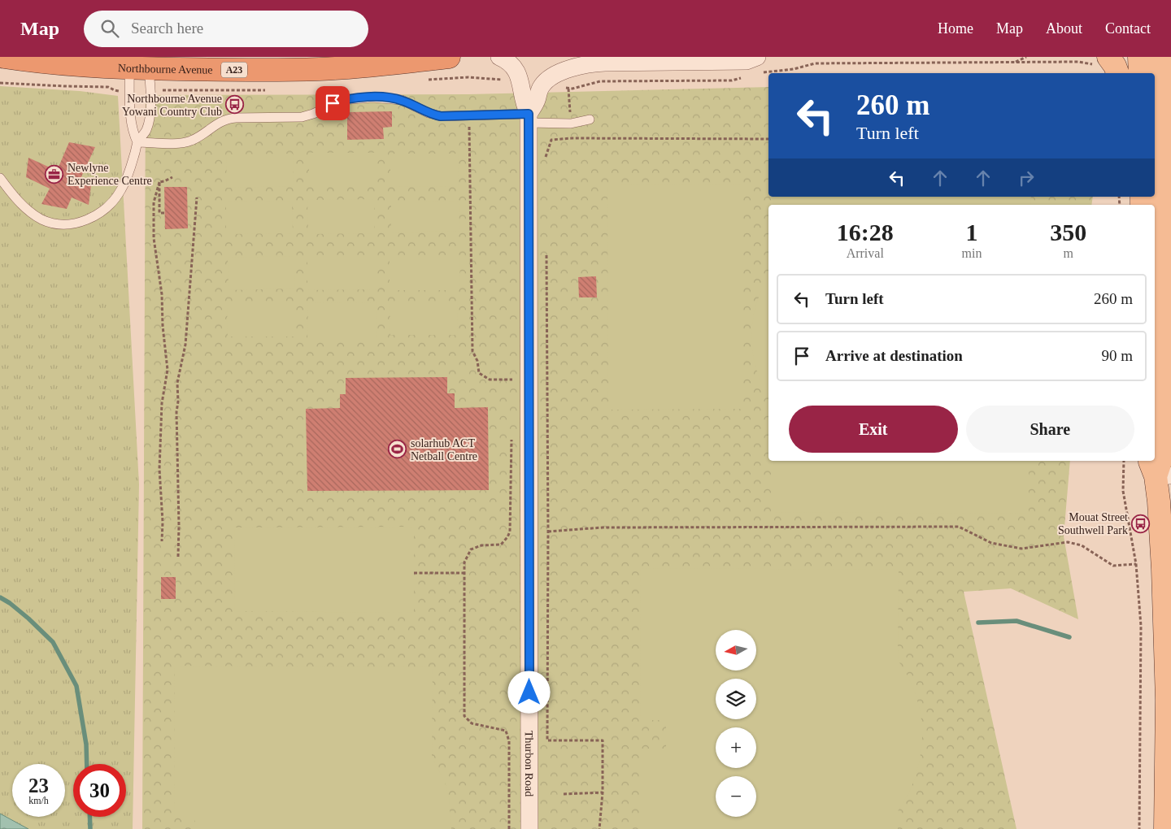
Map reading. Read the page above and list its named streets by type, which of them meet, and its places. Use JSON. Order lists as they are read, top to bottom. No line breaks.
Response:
{"streets":{"highway":["Northbourne Avenue","A23"],"street":["Thurbon Road"]},"places":{"bus stop":["Northbourne Avenue Yowani Country Club","Mouat Street Southwell Park"],"office":["Newlyne Experience Centre"],"sports":["solarhub ACT Netball Centre"]},"north":"left","page":{"header":"Map","search":"Search here","nav":["Home","Map","About","Contact"],"turn":["260 m","Turn left"],"eta":["16:28","Arrival","1","min","350","m"],"list":[{"name":"Turn left","value":"260 m"},{"name":"Arrive at destination","value":"90 m"}],"buttons":["Exit","Share"],"map_buttons":["+","−"],"speed":"23 km/h","limit":"30"}}
